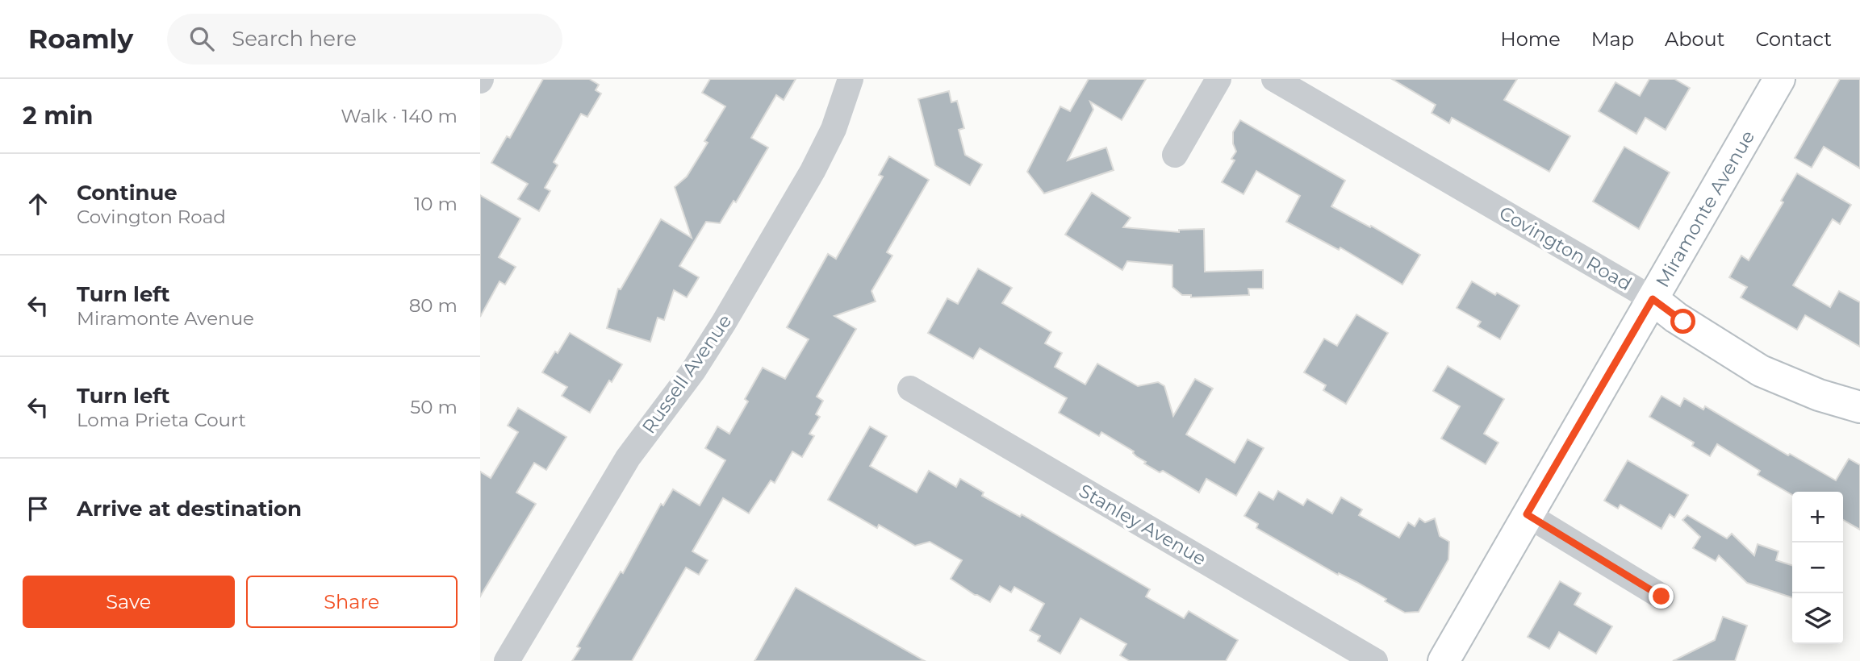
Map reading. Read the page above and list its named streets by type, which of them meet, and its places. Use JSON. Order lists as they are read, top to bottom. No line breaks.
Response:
{"streets":{"street":["Miramonte Avenue","Covington Road","Russell Avenue","Stanley Avenue"]},"crossings":[["Miramonte Avenue","Covington Road"]],"page":{"header":"Roamly","search":"Search here","nav":["Home","Map","About","Contact"],"heading":["2 min","Walk · 140 m"],"list":[["Continue","Covington Road","10 m"],["Turn left","Miramonte Avenue","80 m"],["Turn left","Loma Prieta Court","50 m"],"Arrive at destination"],"map_buttons":["+","−"],"buttons":["Save","Share"]}}
